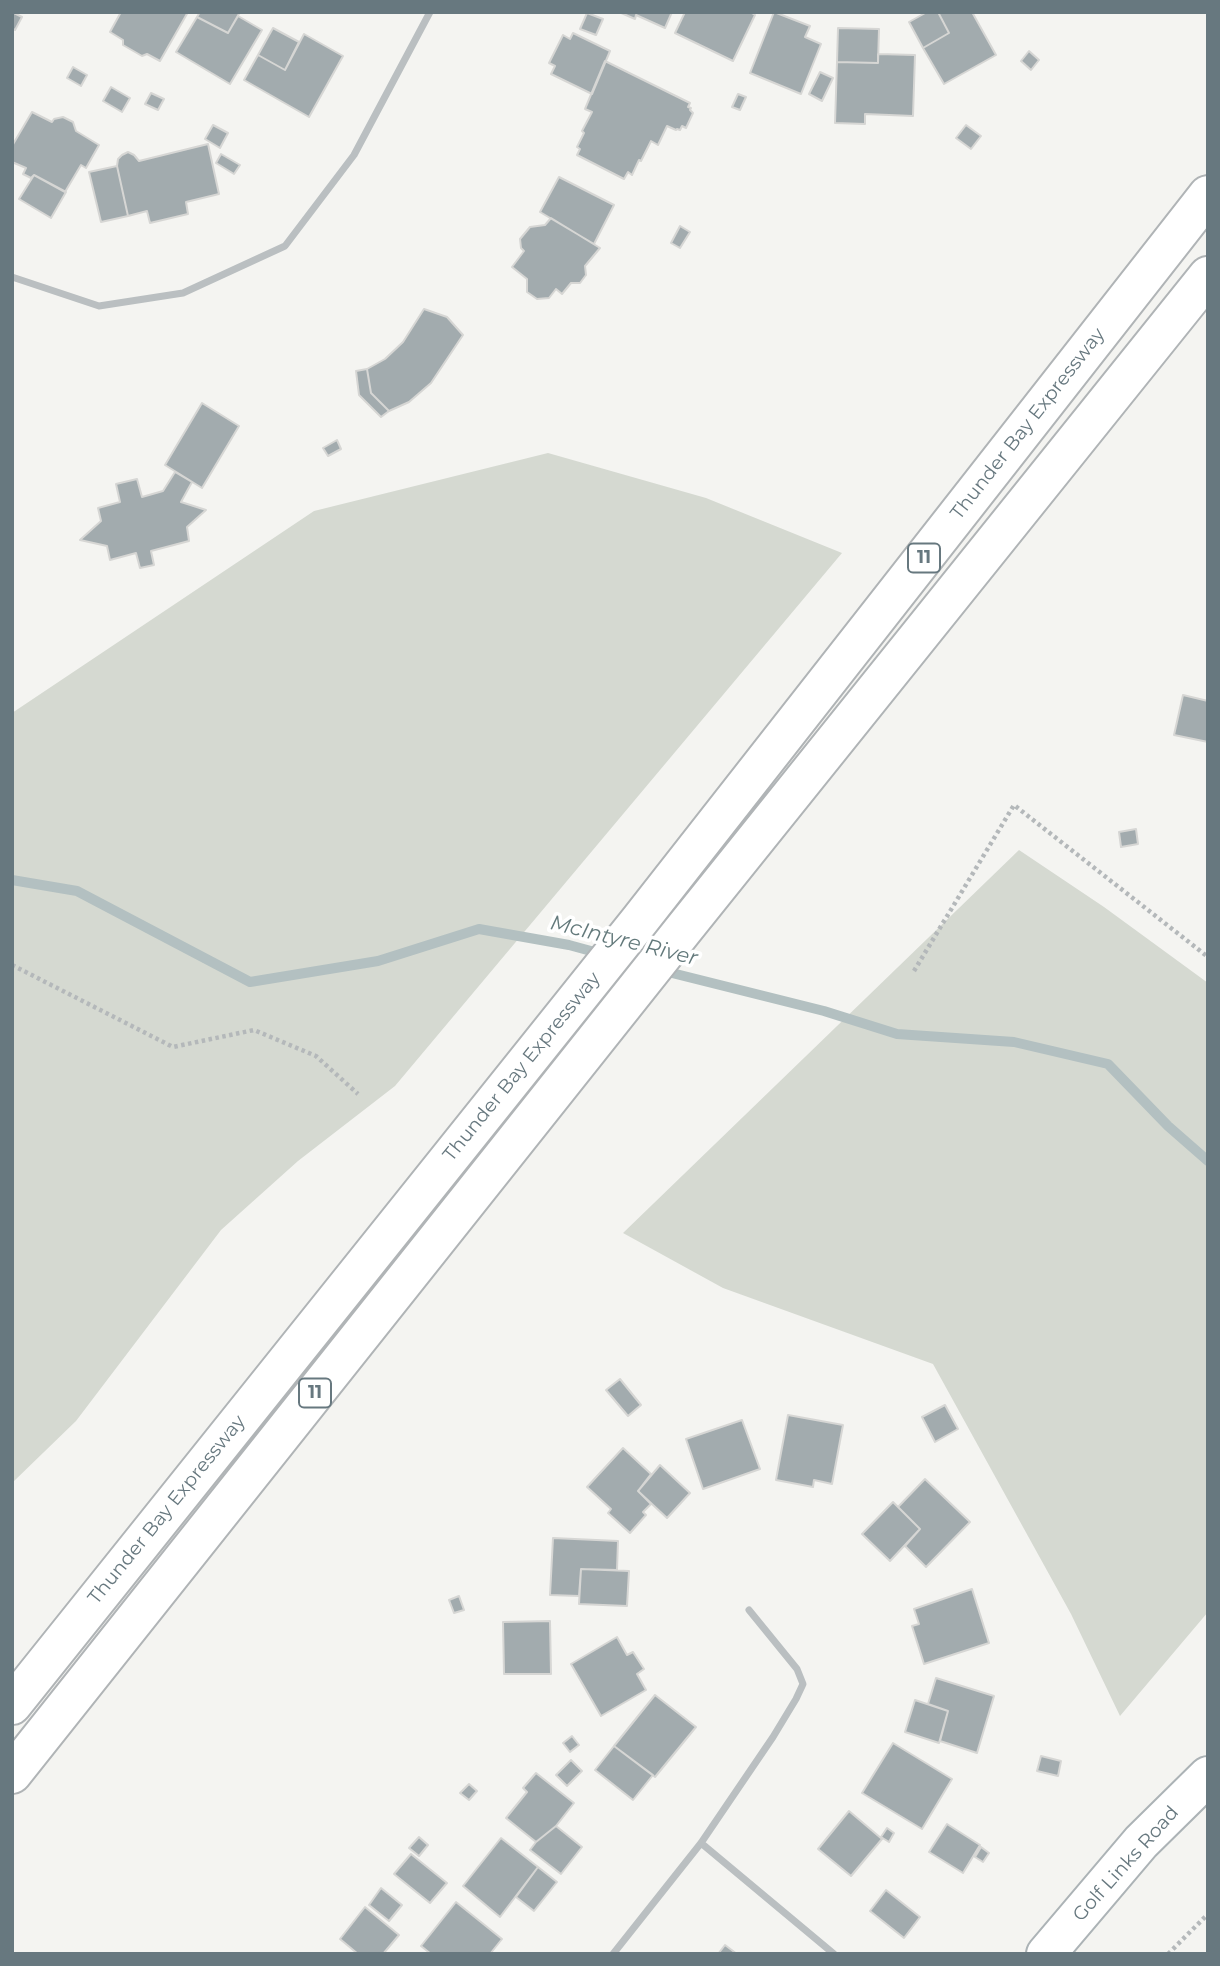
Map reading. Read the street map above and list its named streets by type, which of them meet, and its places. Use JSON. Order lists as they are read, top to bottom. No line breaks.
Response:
{"streets":{"main road":["Thunder Bay Expressway","11","Golf Links Road"]},"water":["McIntyre River"]}
